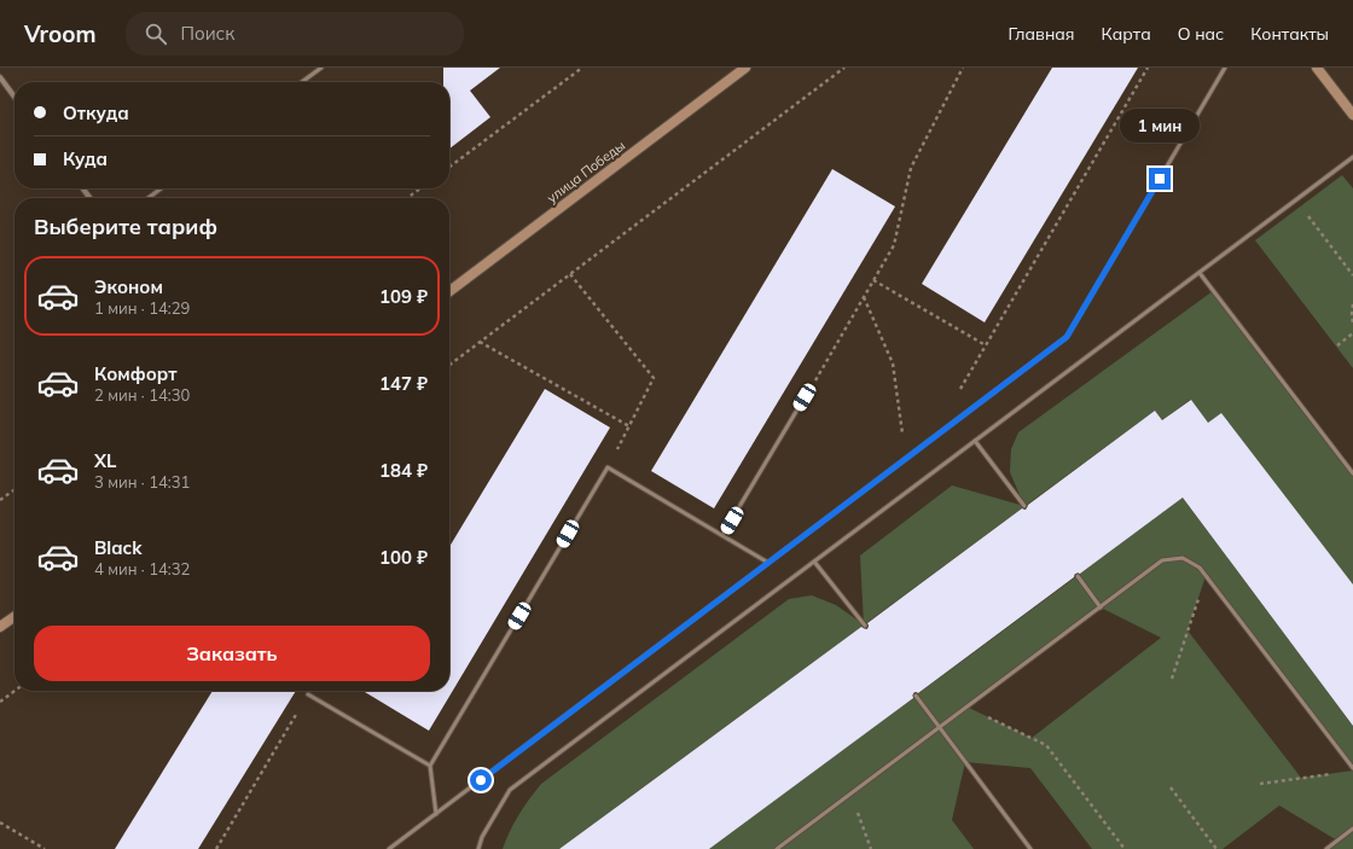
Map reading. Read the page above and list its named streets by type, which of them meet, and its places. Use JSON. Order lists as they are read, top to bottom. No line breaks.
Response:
{"streets":{"main road":["улица Победы"]},"page":{"header":"Vroom","search":"Поиск","nav":["Главная","Карта","О нас","Контакты"],"banner":["Откуда","Куда"],"bubble":"1 мин","heading":"Выберите тариф","list":[{"name":"Эконом","note":"1 мин · 14:29","value":"109 ₽"},{"name":"Комфорт","note":"2 мин · 14:30","value":"147 ₽"},{"name":"XL","note":"3 мин · 14:31","value":"184 ₽"},{"name":"Black","note":"4 мин · 14:32","value":"100 ₽"}],"buttons":"Заказать"}}
